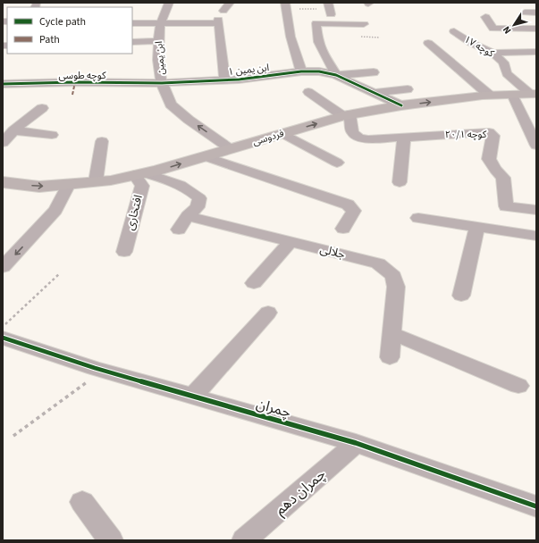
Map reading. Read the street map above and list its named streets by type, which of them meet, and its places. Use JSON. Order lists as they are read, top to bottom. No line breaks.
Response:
{"streets":{"main road":["فردوسی"],"street":["۱۷ کوچه","ابن یمین","ابن یمین ۱","کوچه طوسی","کوچه ۲۰/۱","افتخاری","جلالی","چمران","چمران دهم"]},"crossings":[["۱۷ کوچه","فردوسی"],["ابن یمین","ابن یمین ۱"],["ابن یمین","کوچه طوسی"],["ابن یمین","فردوسی"],["ابن یمین ۱","کوچه طوسی"],["کوچه ۲۰/۱","فردوسی"],["فردوسی","افتخاری"],["فردوسی","جلالی"],["افتخاری","جلالی"],["چمران","چمران دهم"]],"one_way":["ابن یمین","فردوسی"],"legend":["Cycle path","Path"],"north":"bottom left"}
